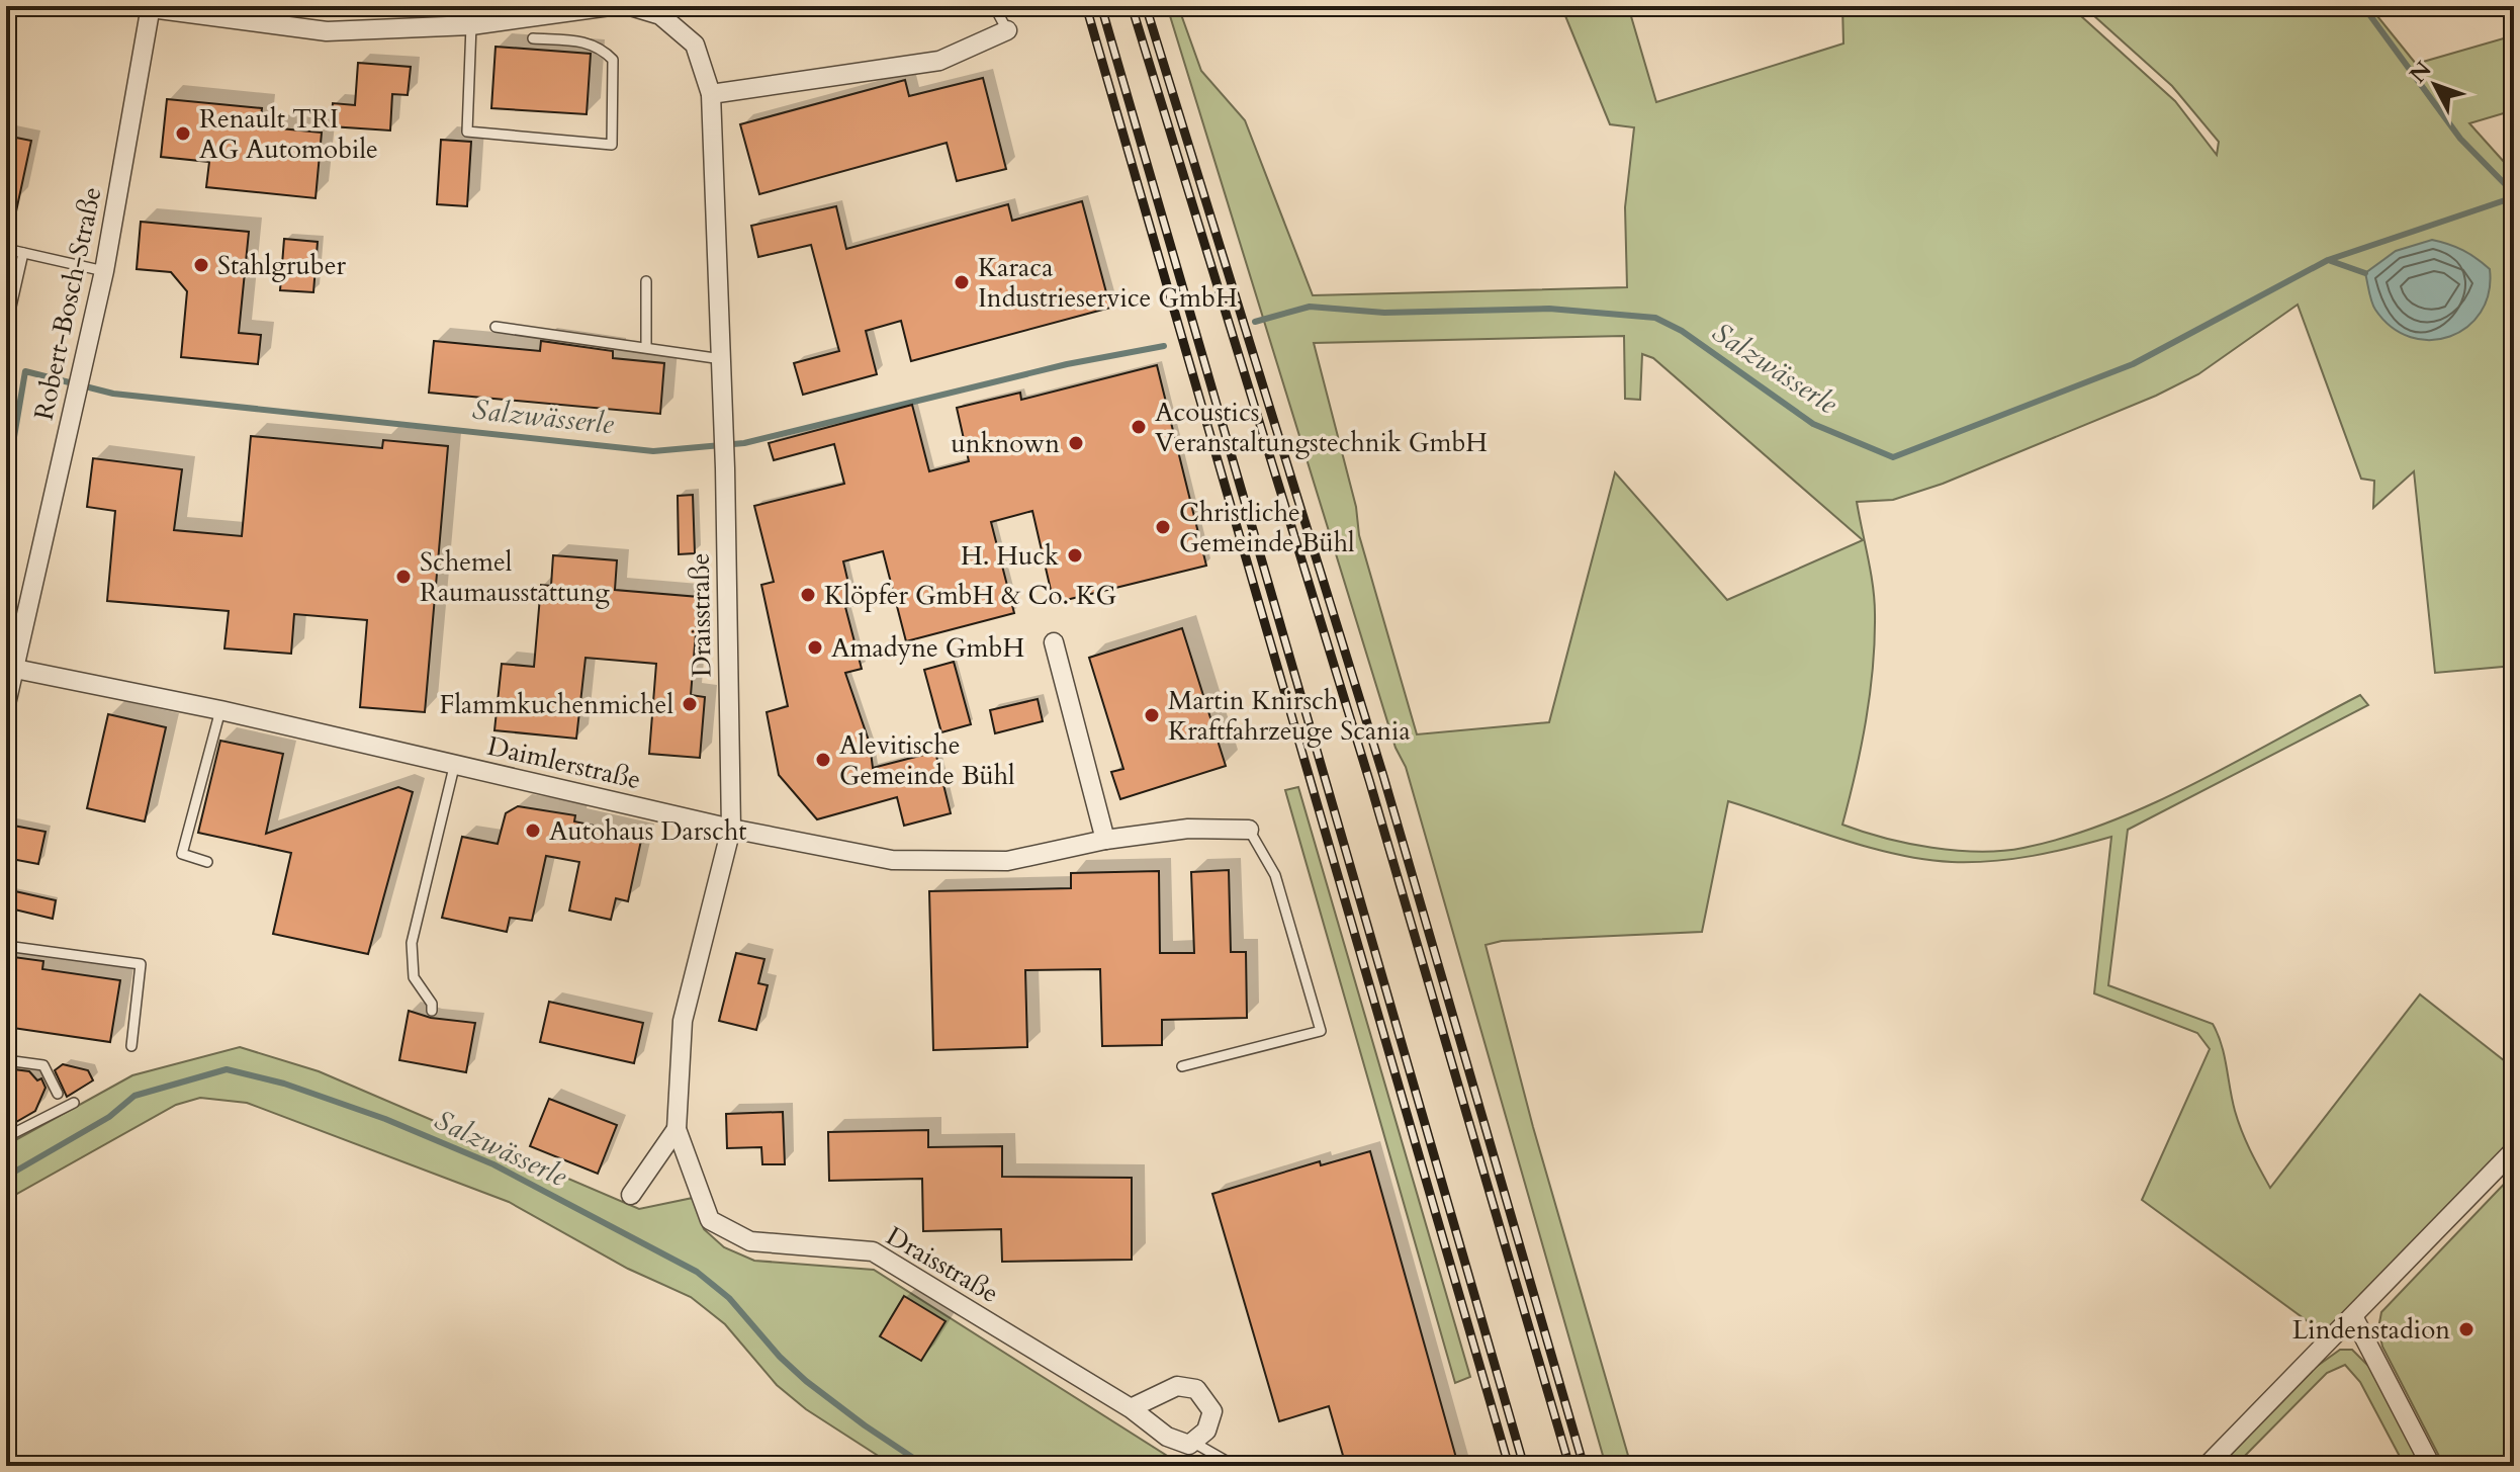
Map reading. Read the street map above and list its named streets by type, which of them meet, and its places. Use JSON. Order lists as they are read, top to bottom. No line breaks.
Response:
{"streets":{"street":["Robert-Bosch-Straße","Draisstraße","Daimlerstraße"]},"crossings":[["Robert-Bosch-Straße","Daimlerstraße"],["Draisstraße","Daimlerstraße"]],"water":["Salzwässerle"],"places":["Renault TRI AG Automobile","Stahlgruber","Karaca Industrieservice GmbH","Acoustics Veranstaltungstechnik GmbH","unknown","Christliche Gemeinde Bühl","H. Huck","Schemel Raumausstattung","Klöpfer GmbH & Co. KG","Amadyne GmbH","Flammkuchenmichel","Martin Knirsch Kraftfahrzeuge Scania","Alevitische Gemeinde Bühl","Autohaus Darscht","Lindenstadion"],"north":"top left"}
